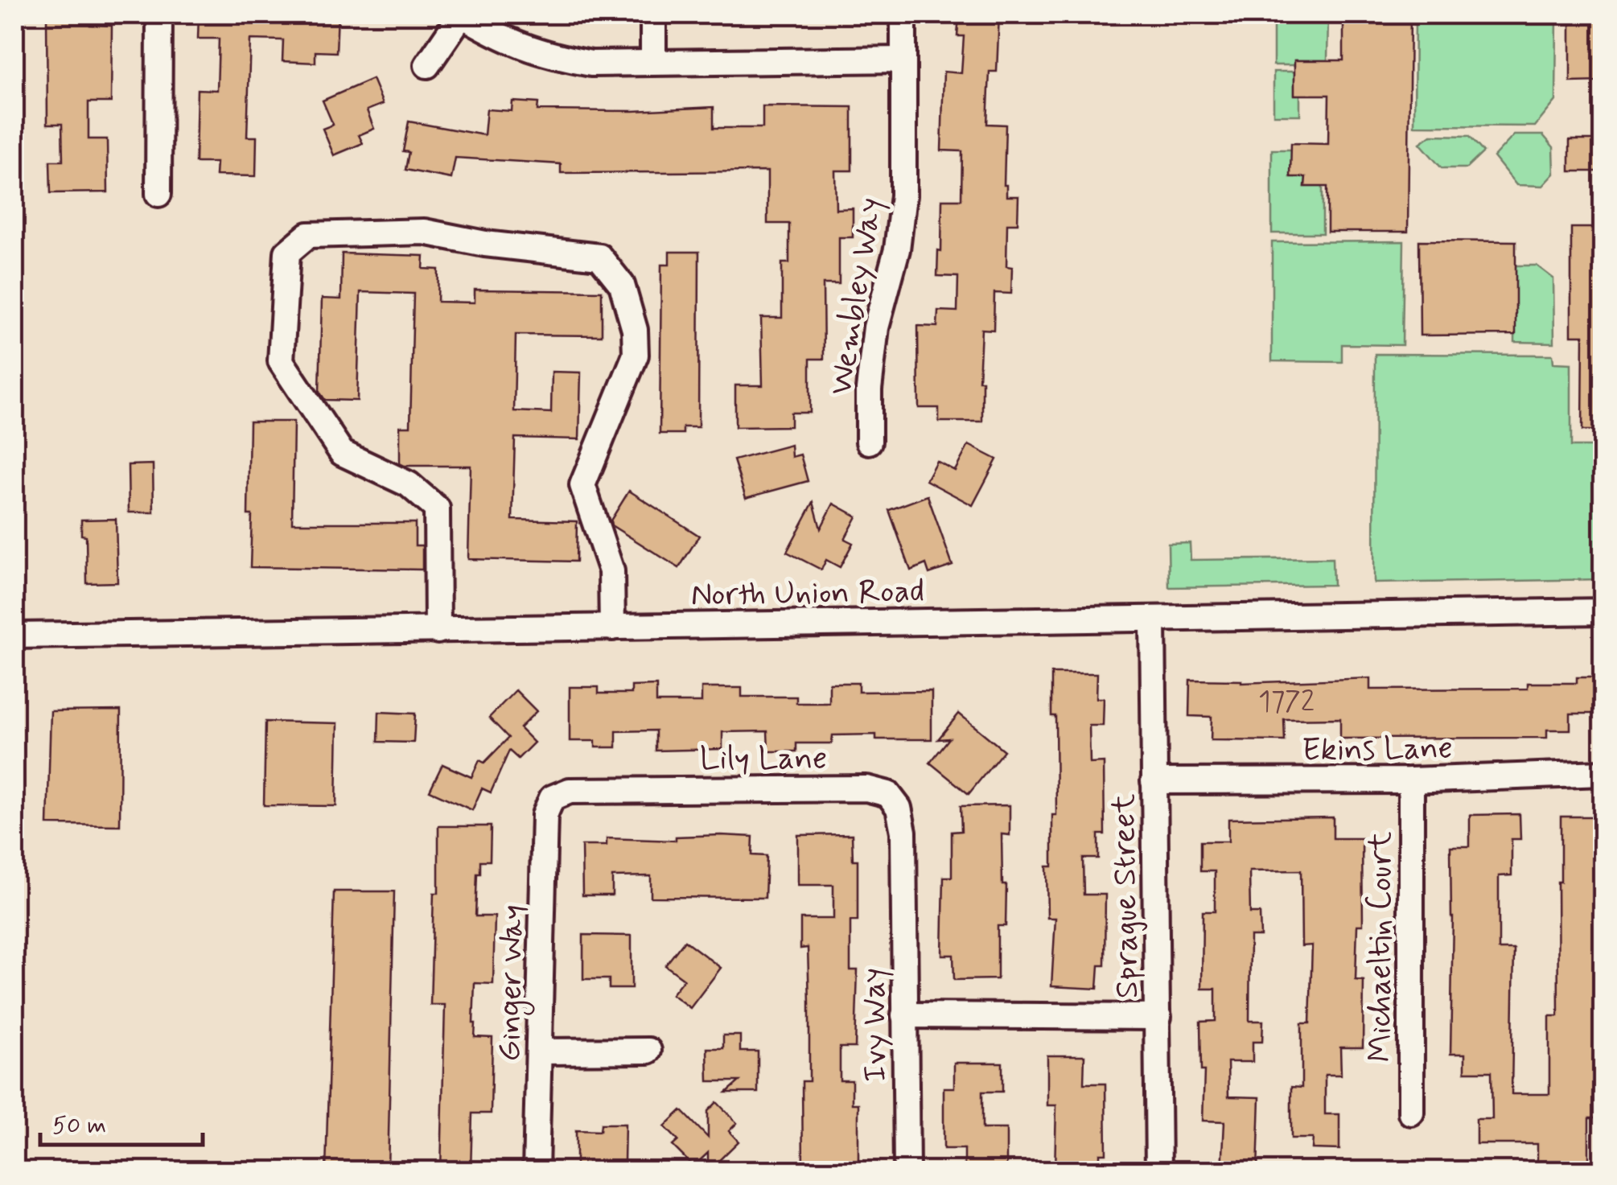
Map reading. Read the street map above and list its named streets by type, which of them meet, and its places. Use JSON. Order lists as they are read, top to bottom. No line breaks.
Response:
{"streets":{"street":["Wembley Way","North Union Road","Ekins Lane","Lily Lane","Sprague Street","Michaeltin Court","Ginger Way","Ivy Way"]},"crossings":[["North Union Road","Sprague Street"],["Ekins Lane","Sprague Street"],["Ekins Lane","Michaeltin Court"],["Lily Lane","Ginger Way"],["Lily Lane","Ivy Way"]],"house_numbers":["1772"],"scale_bar":"50 m"}
